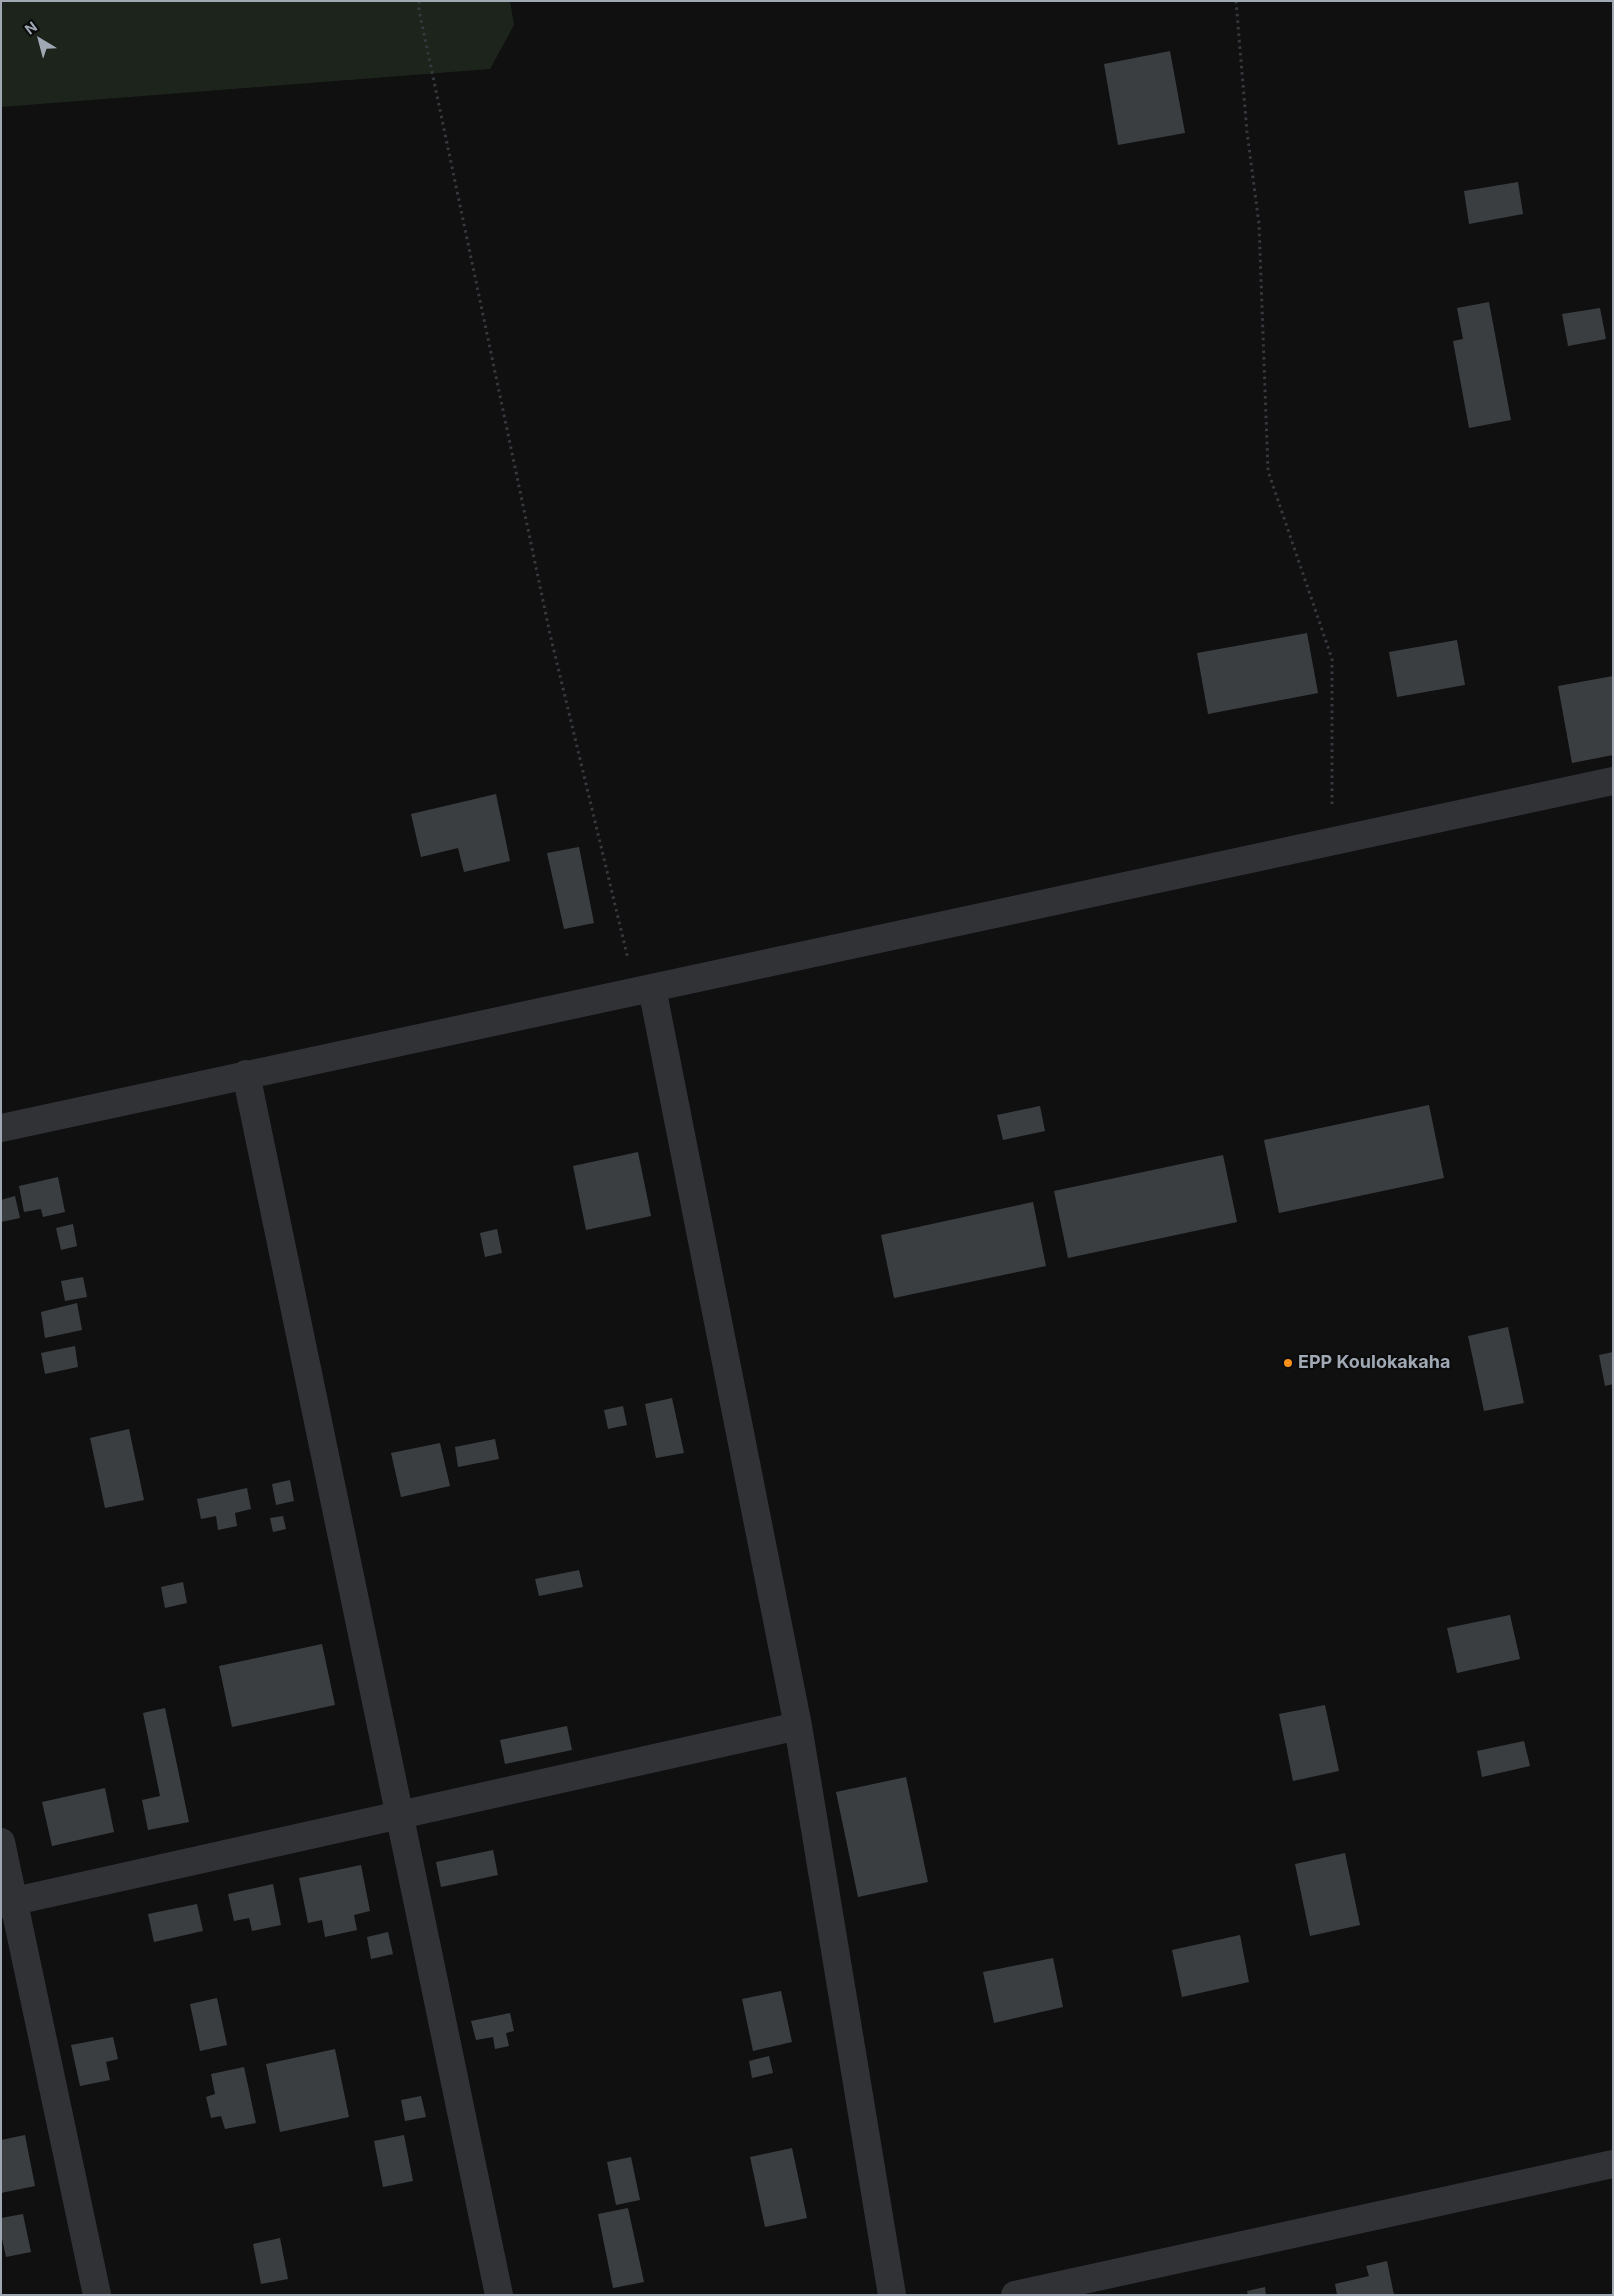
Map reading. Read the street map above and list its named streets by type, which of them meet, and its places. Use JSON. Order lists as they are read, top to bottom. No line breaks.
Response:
{"places":["EPP Koulokakaha"],"north":"top left"}
